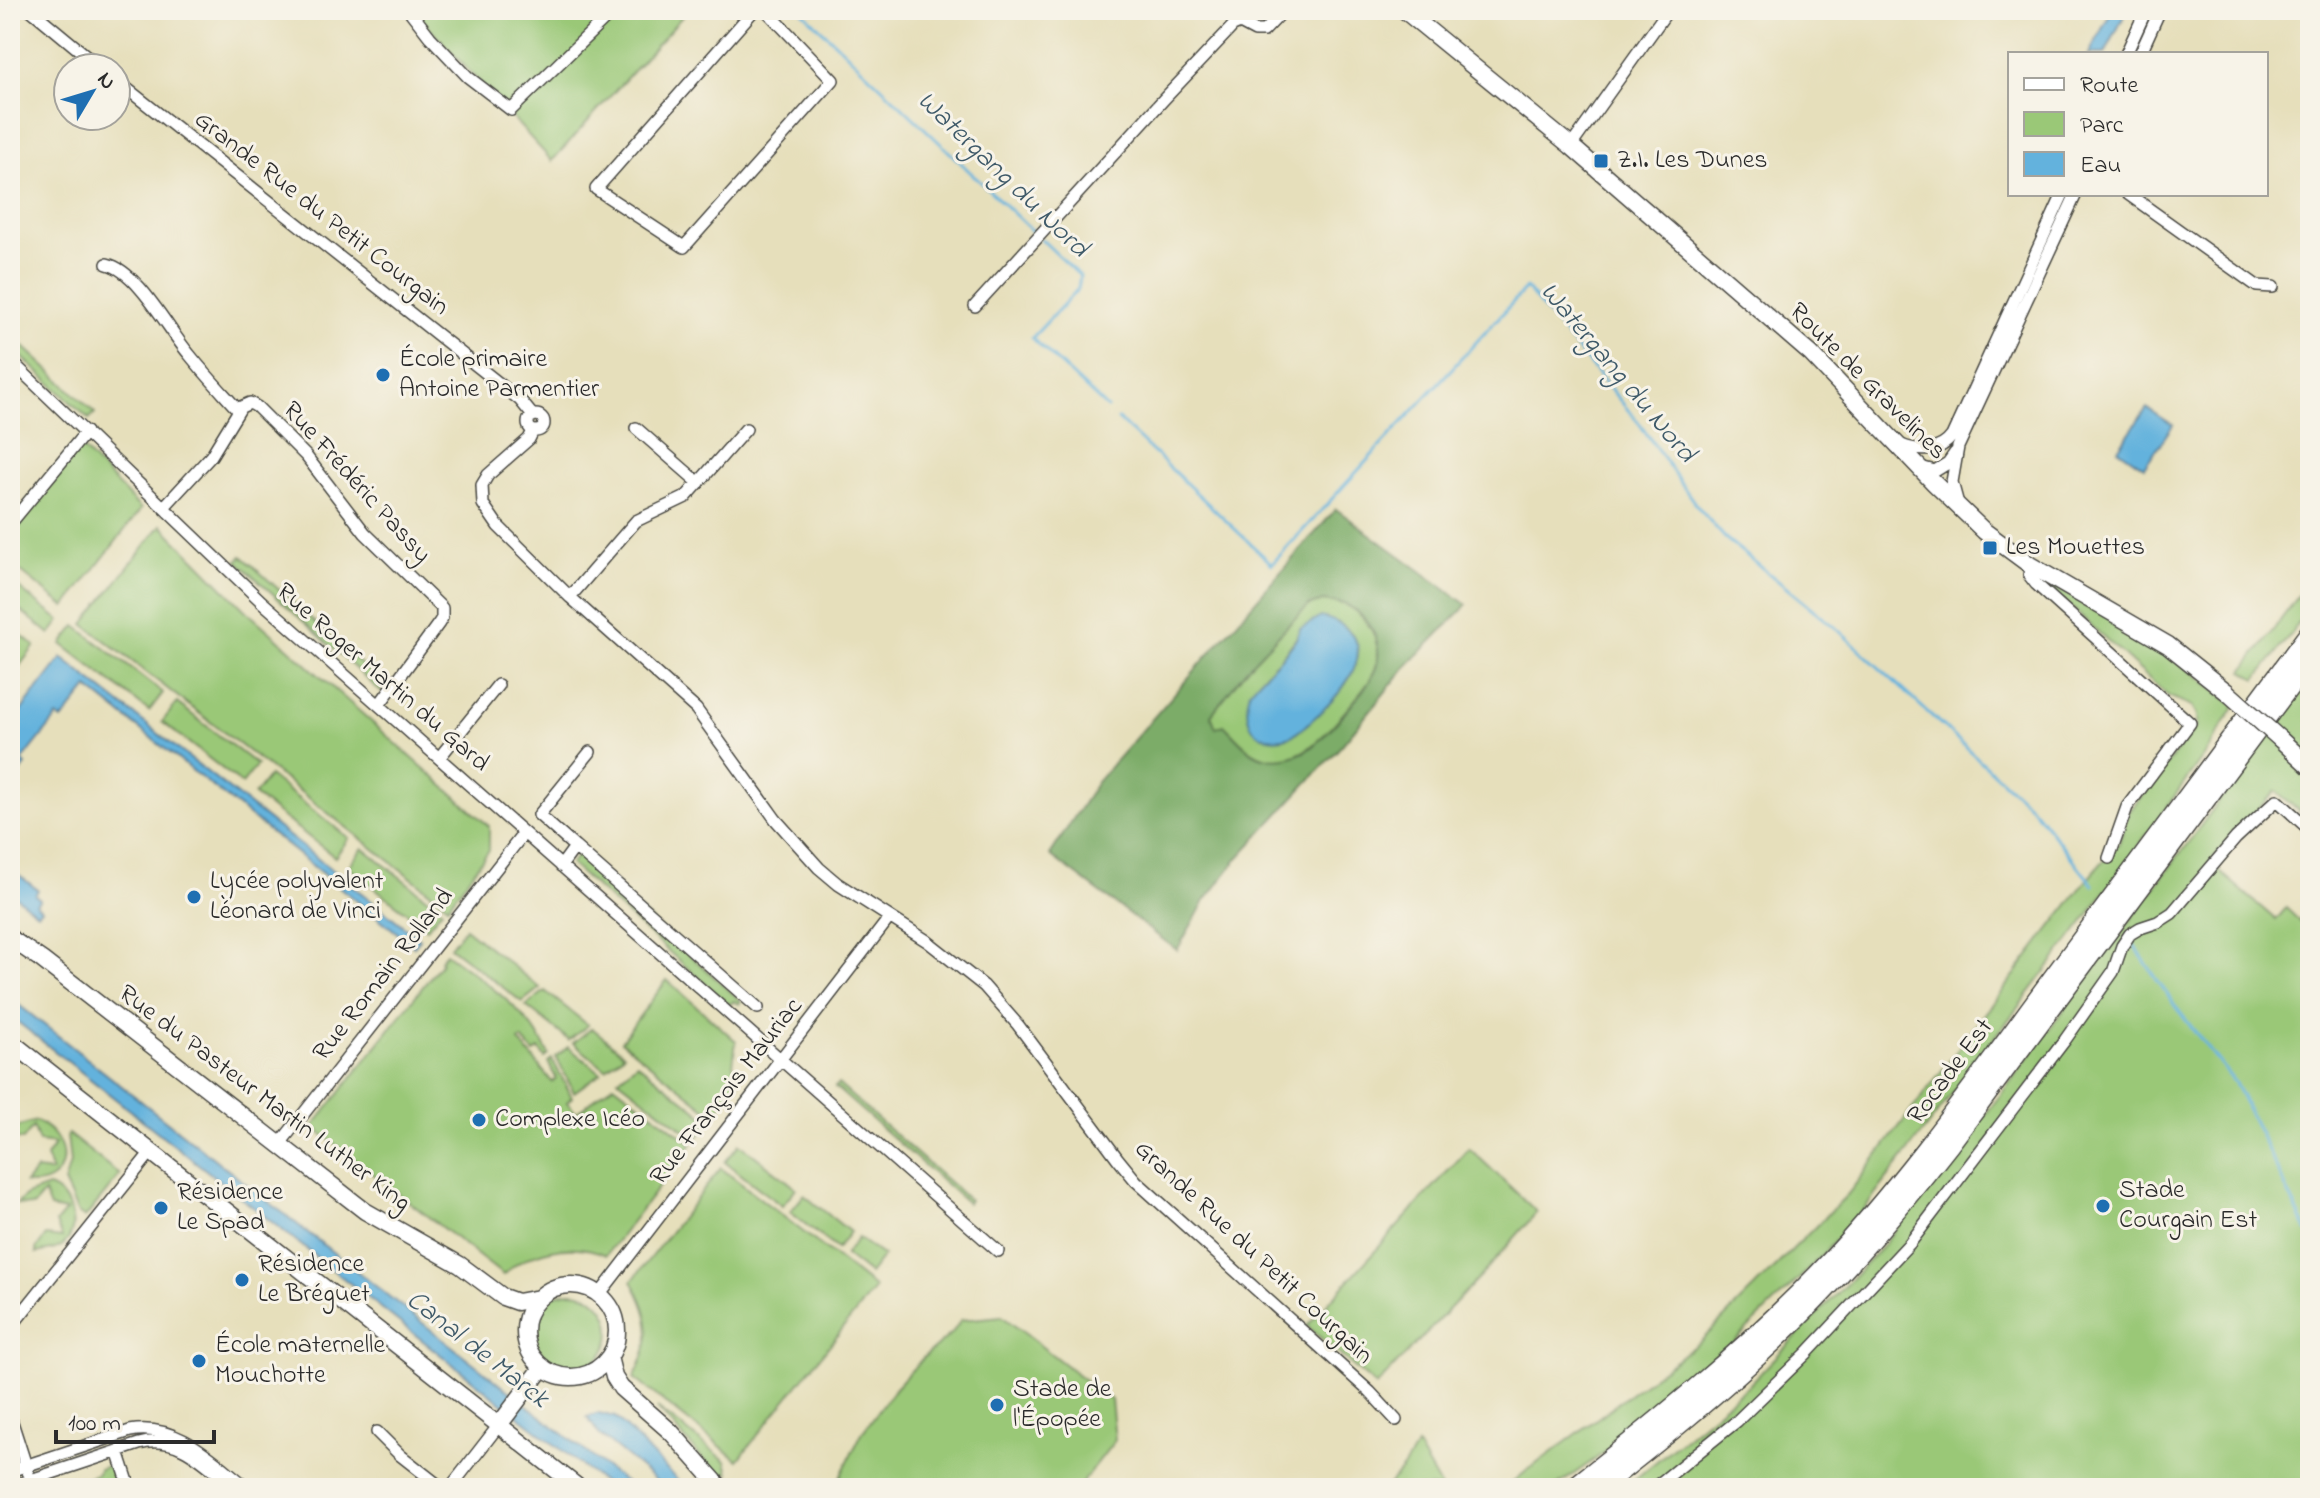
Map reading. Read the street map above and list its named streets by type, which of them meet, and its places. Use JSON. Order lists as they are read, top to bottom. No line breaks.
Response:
{"streets":{"highway":["Rocade Est"],"street":["Grande Rue du Petit Courgain","Route de Gravelines","Rue Frédéric Passy","Rue Roger Martin du Gard","Rue Romain Rolland","Rue François Mauriac","Rue du Pasteur Martin Luther King"]},"crossings":[["Grande Rue du Petit Courgain","Rue François Mauriac"],["Rue Frédéric Passy","Rue Roger Martin du Gard"],["Rue Roger Martin du Gard","Rue Romain Rolland"],["Rue Roger Martin du Gard","Rue François Mauriac"],["Rue Romain Rolland","Rue du Pasteur Martin Luther King"],["Rue François Mauriac","Rue du Pasteur Martin Luther King"]],"water":["Watergang du Nord","Canal de Marck"],"places":{"transit":["Z.I. Les Dunes","Les Mouettes"],"other":["École primaire Antoine Parmentier","Lycée polyvalent Léonard de Vinci","Complexe Icéo","Stade Courgain Est","Résidence Le Spad","Résidence Le Bréguet","École maternelle Mouchotte","Stade de l'Épopée"]},"legend":["Route","Parc","Eau"],"scale_bar":"100 m","north":"top right"}
